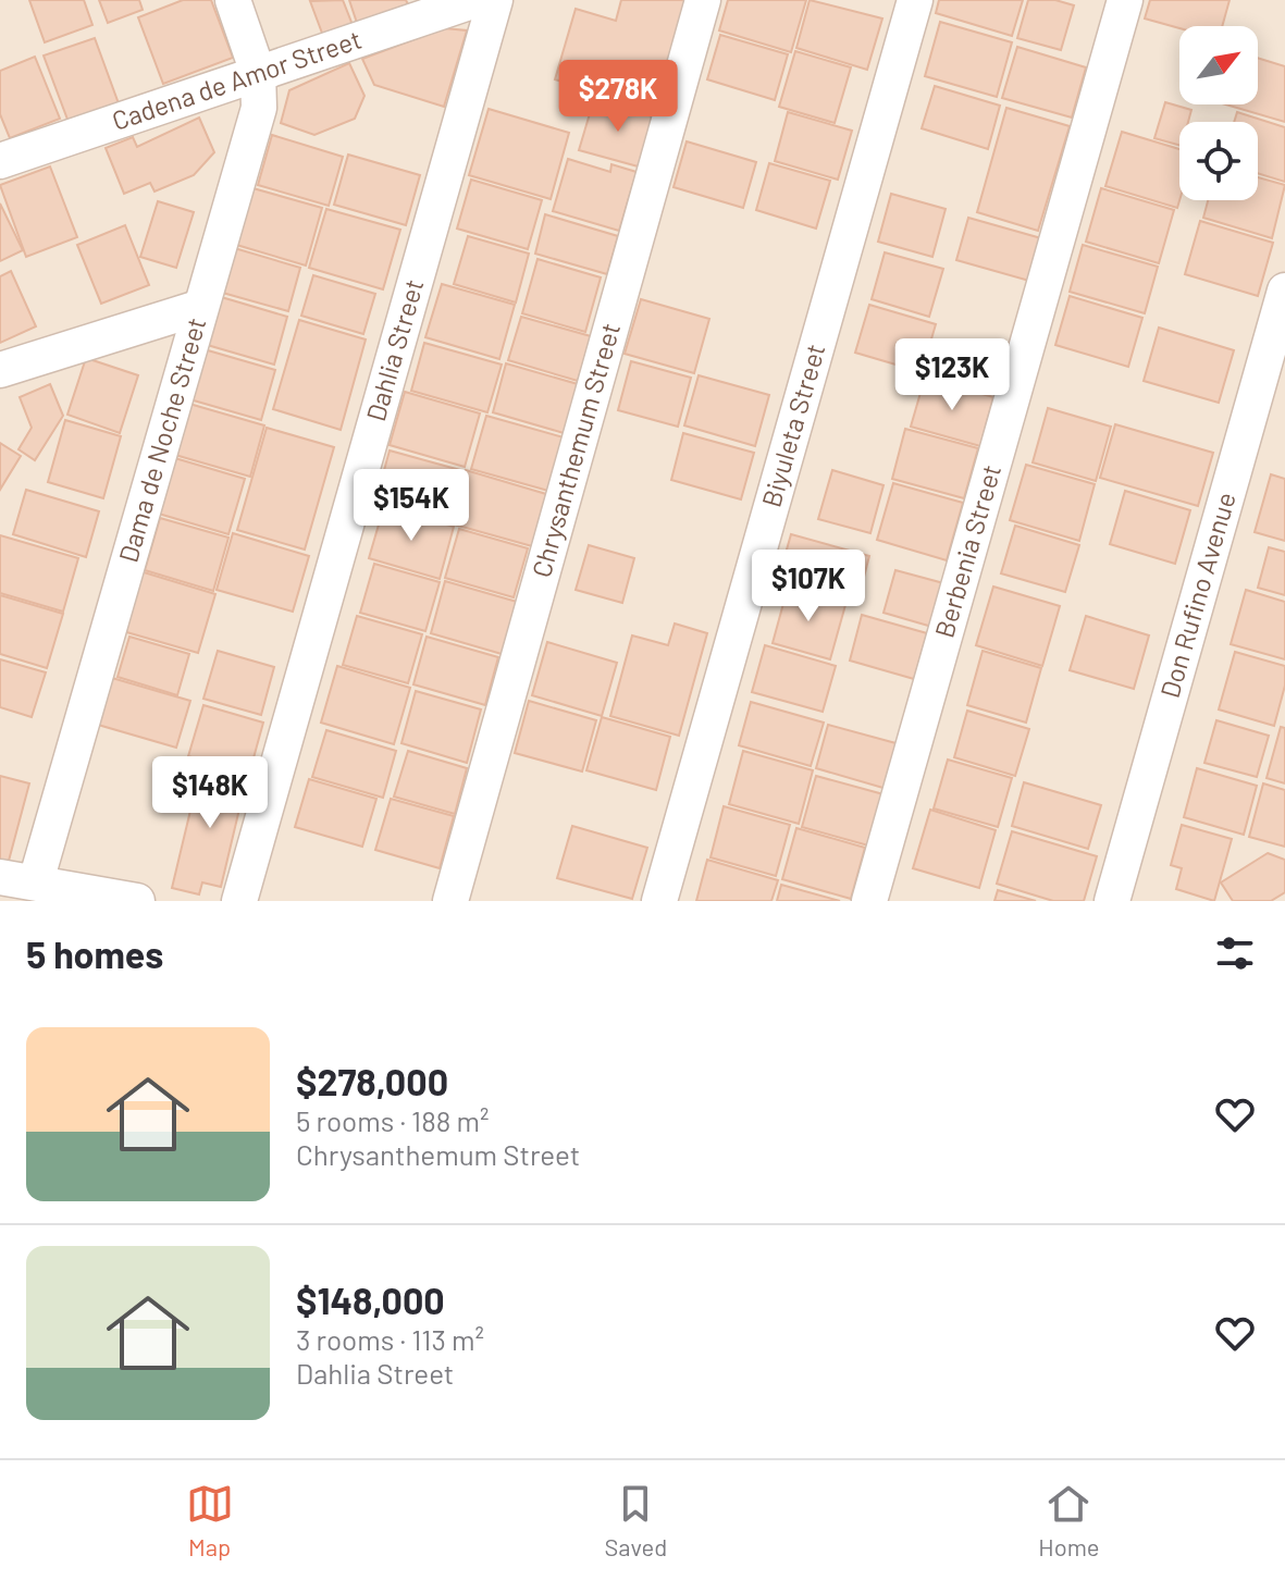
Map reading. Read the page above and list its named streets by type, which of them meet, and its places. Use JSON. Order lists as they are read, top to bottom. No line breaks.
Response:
{"streets":{"street":["Cadena de Amor Street","Dahlia Street","Biyuleta Street","Dama de Noche Street","Chrysanthemum Street","Berbenia Street","Don Rufino Avenue"]},"crossings":[["Cadena de Amor Street","Dama de Noche Street"]],"north":"top right","page":{"price":["$278K","$123K","$154K","$107K","$148K"],"heading":"5 homes","list":[{"name":"$278,000","note":"5 rooms · 188 m² · Chrysanthemum Street"},{"name":"$148,000","note":"3 rooms · 113 m² · Dahlia Street"}],"tabs":["Map","Saved","Home"]}}
